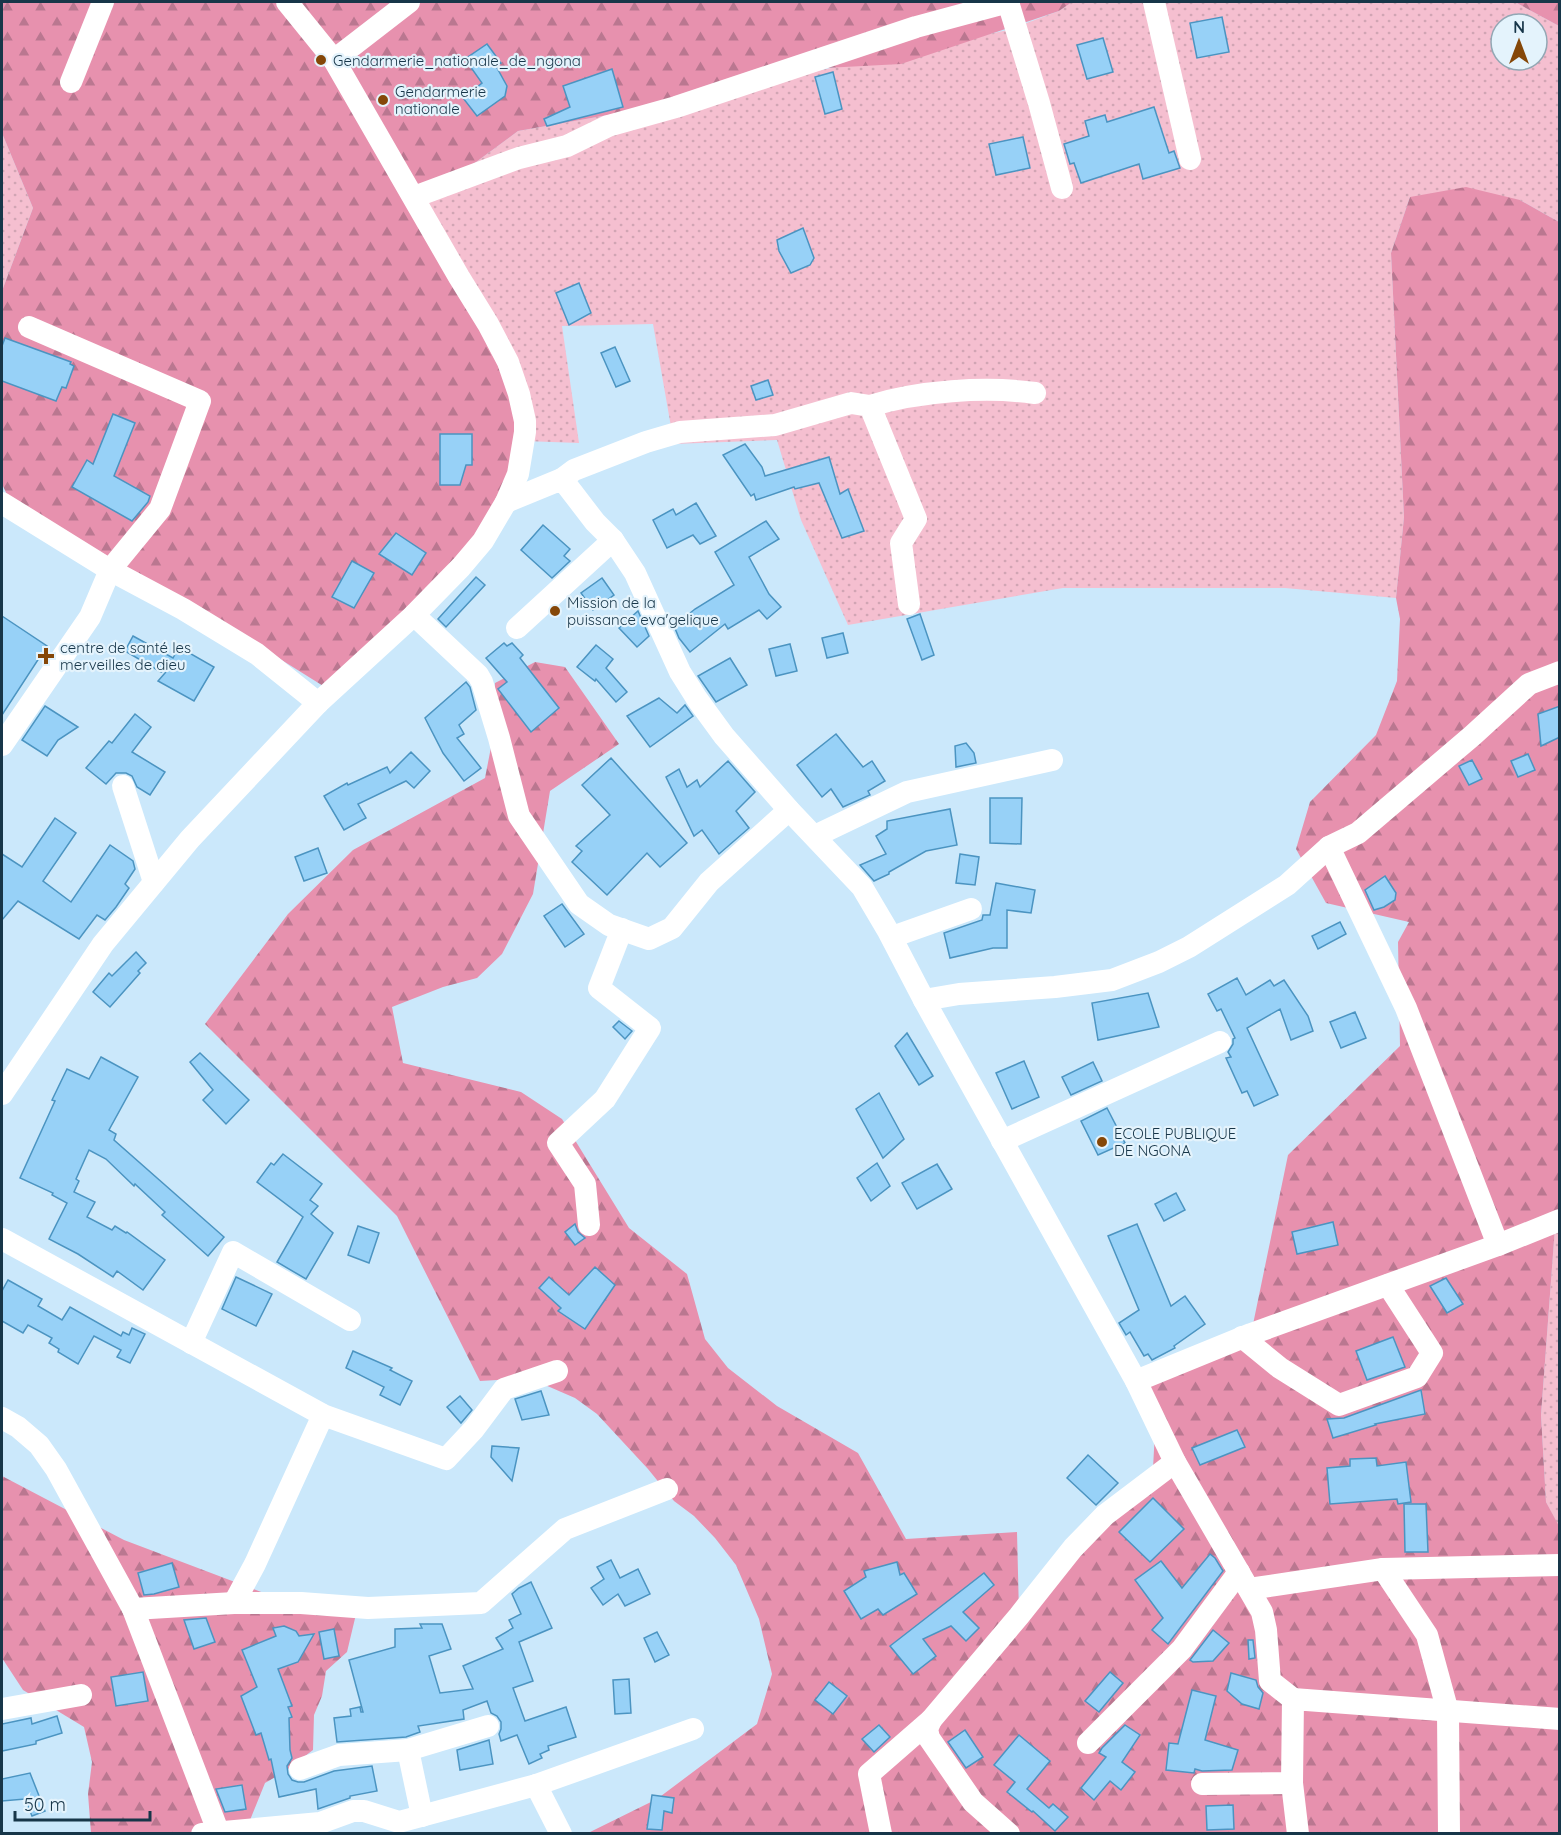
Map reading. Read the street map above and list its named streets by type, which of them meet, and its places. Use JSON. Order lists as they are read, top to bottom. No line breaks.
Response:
{"places":{"other":["Gendarmerie_nationale_de_ngona","Gendarmerie nationale","Mission de la puissance eva'gelique","ECOLE PUBLIQUE DE NGONA"],"health":["centre de santé les merveilles de dieu"]},"scale_bar":"50 m","north":"top"}
